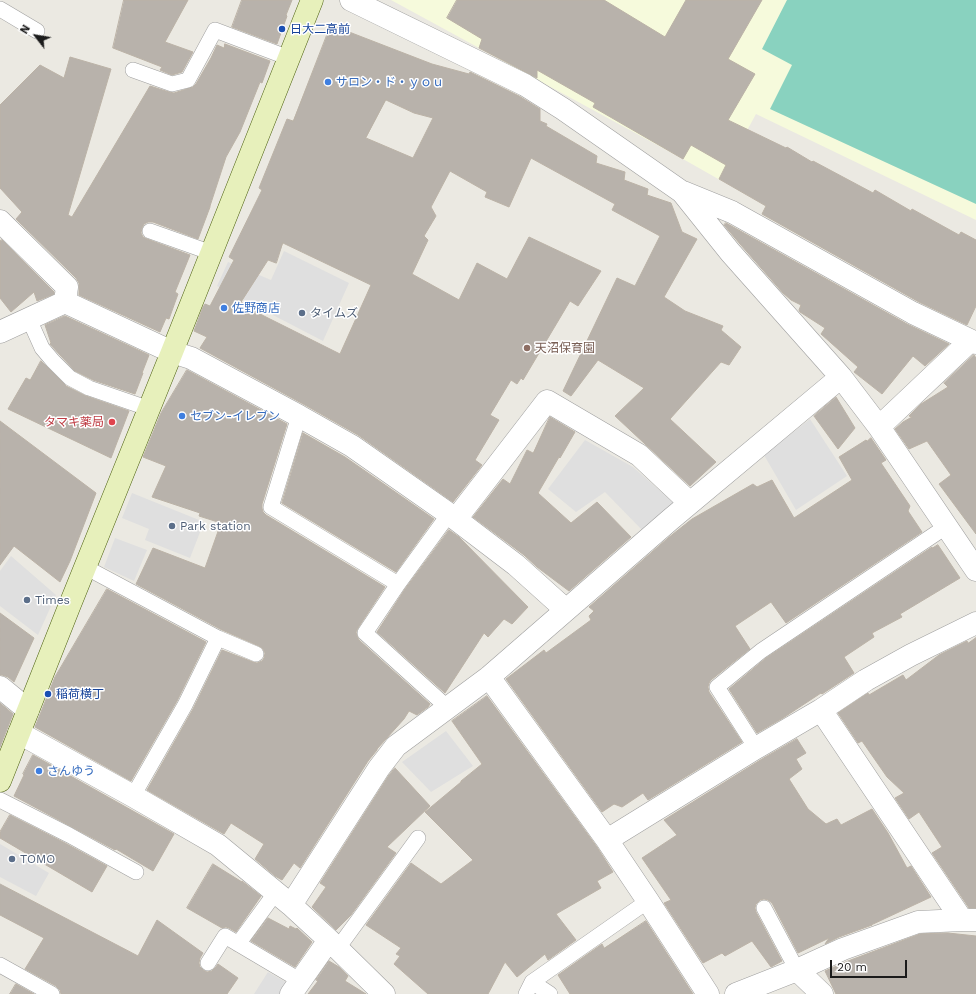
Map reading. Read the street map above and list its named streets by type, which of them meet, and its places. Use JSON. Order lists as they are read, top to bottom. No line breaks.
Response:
{"places":["日大二高前","サロン・ド・ｙｏｕ","佐野商店","タイムズ","天沼保育園","セブン-イレブン","タマキ薬局","Park station","Times","稲荷横丁","さんゆう","TOMO"],"scale_bar":"20 m","north":"top left"}
